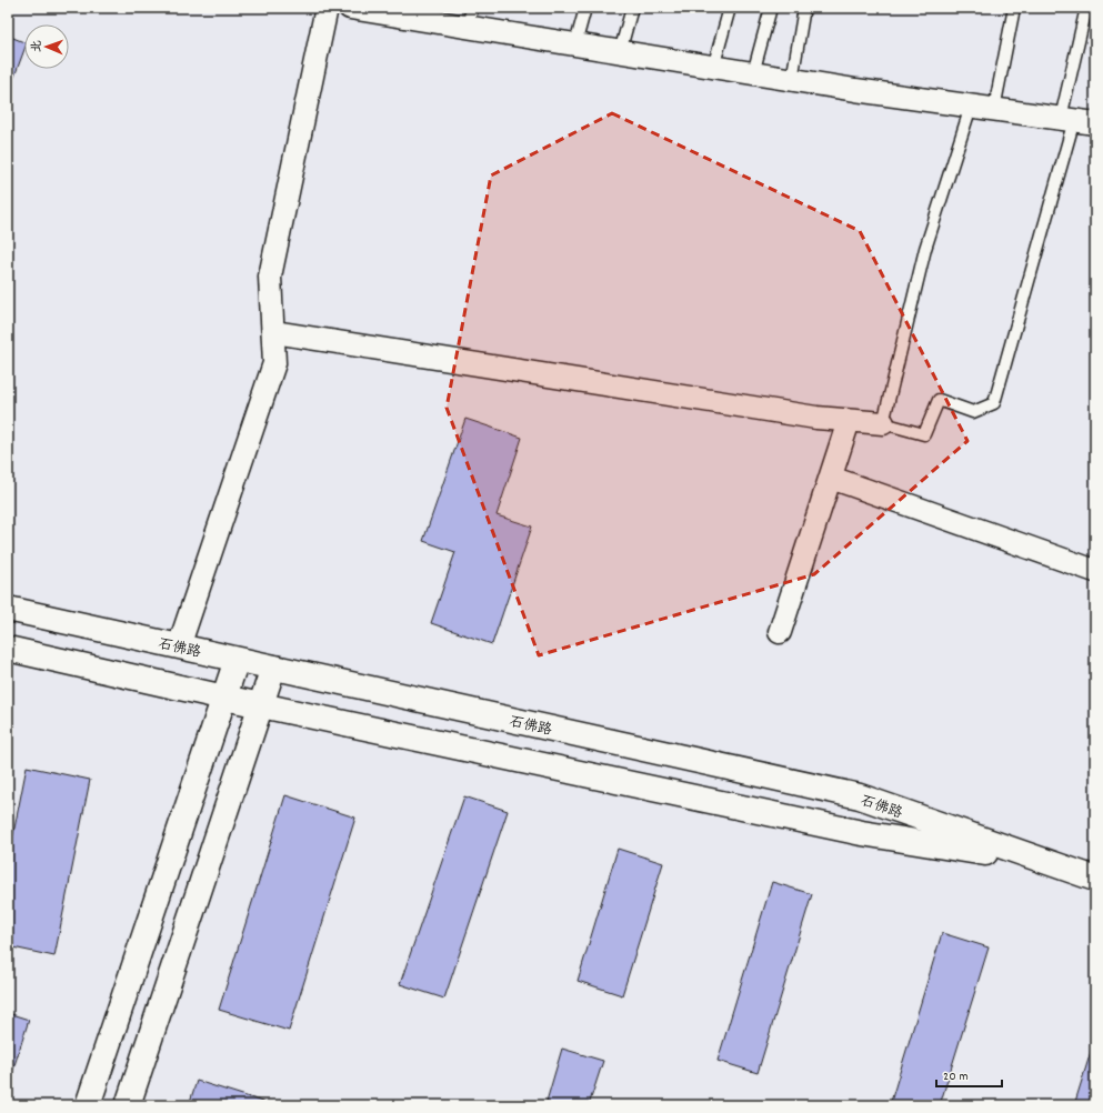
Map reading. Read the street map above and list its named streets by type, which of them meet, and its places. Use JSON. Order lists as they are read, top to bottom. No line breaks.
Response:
{"streets":{"street":["石佛路"]},"scale_bar":"20 m","north":"left"}
